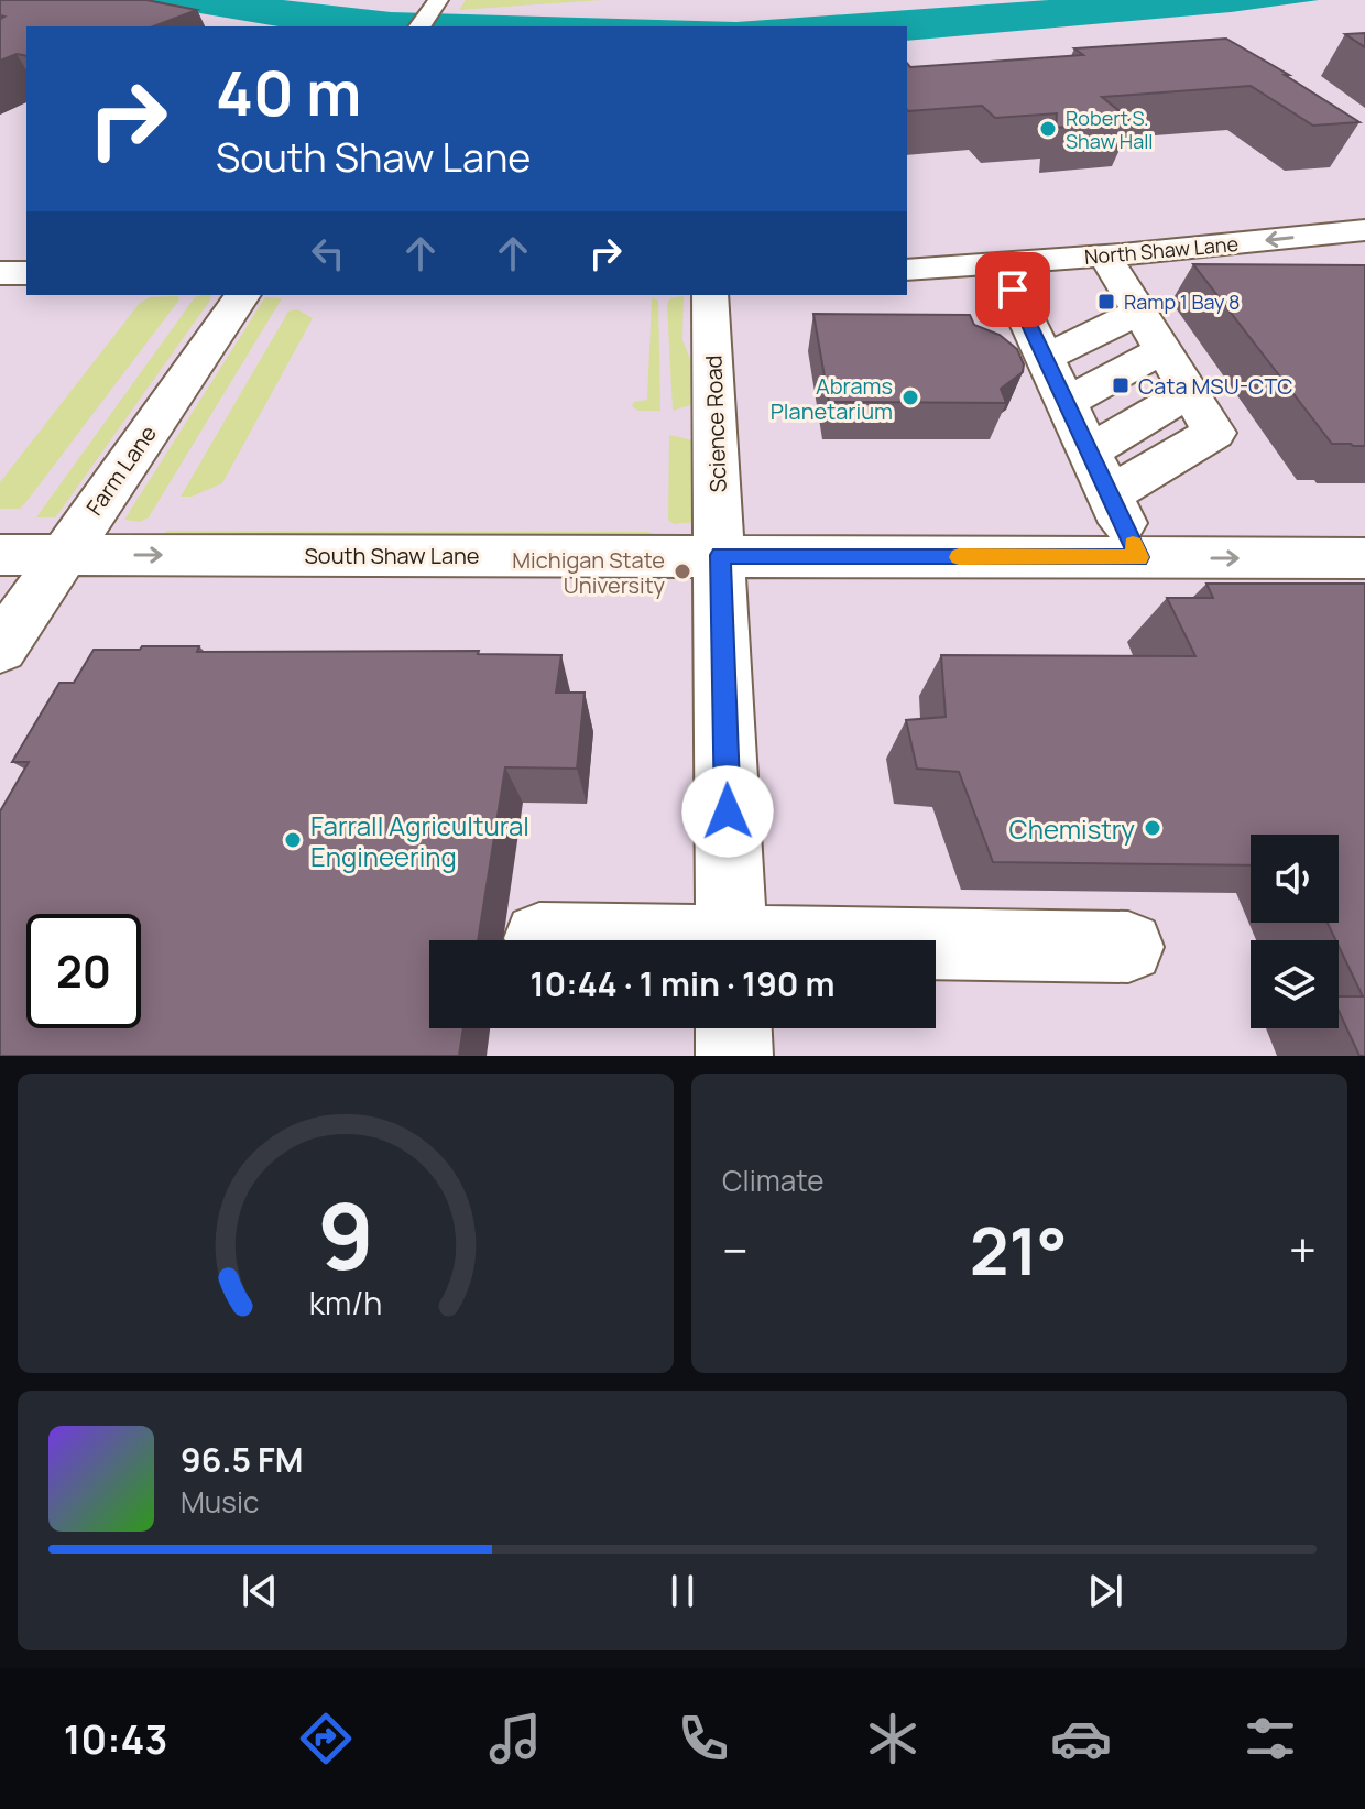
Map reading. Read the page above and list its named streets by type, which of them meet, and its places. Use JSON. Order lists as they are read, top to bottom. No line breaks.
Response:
{"streets":{"street":["North Shaw Lane","Science Road","Farm Lane","South Shaw Lane"]},"crossings":[["Science Road","South Shaw Lane"],["Farm Lane","South Shaw Lane"]],"one_way":["North Shaw Lane","South Shaw Lane"],"places":{"other":["Robert S. Shaw Hall","Abrams Planetarium","Michigan State University","Chemistry","Farrall Agricultural Engineering"],"transit":["Ramp 1 Bay 8","Cata MSU-CTC"]},"page":{"turn":["40 m","South Shaw Lane"],"limit":"20","trip":"10:44 · 1 min · 190 m","tile":"Climate","heat":["−","21°","+"],"song":["96.5 FM","Music"],"tabs":"10:43","gauge":["9","km/h"]}}
